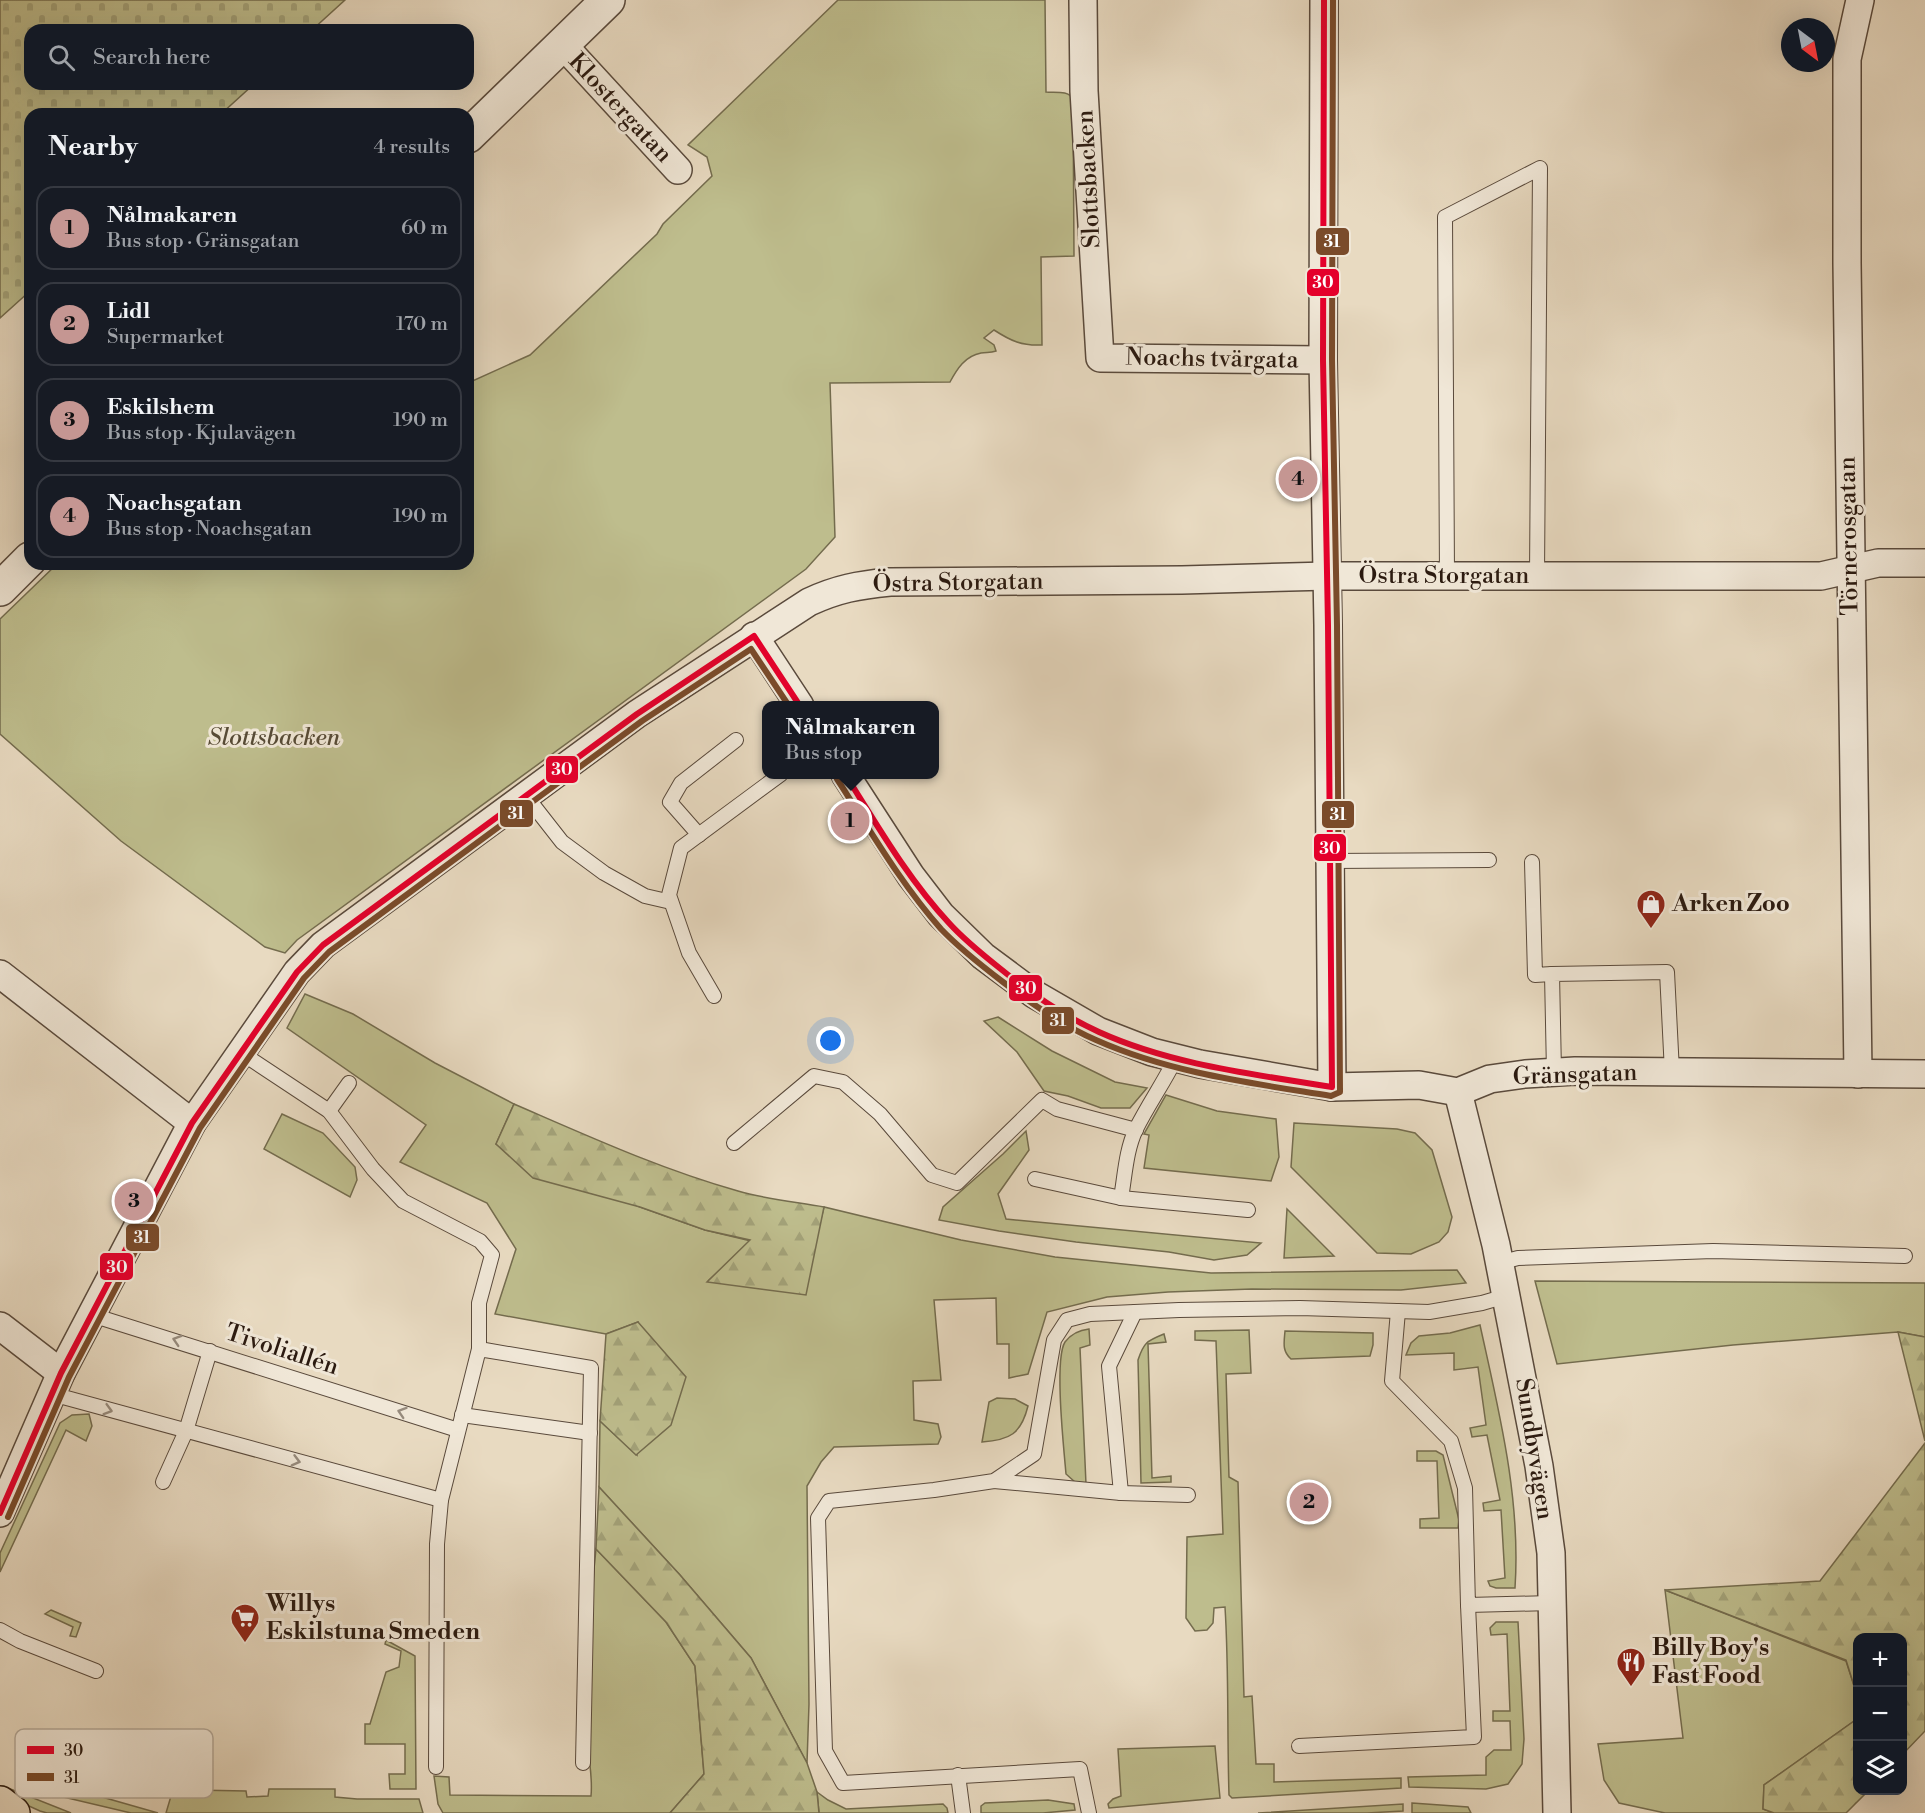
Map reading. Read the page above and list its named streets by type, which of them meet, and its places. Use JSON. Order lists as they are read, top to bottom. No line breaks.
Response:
{"streets":{"street":["Klostergatan","Slottsbacken","Noachs tvärgata","Törnerosgatan","Östra Storgatan","Gränsgatan","Sundbyvägen"],"lane":["Tivoliallén"]},"crossings":[["Slottsbacken","Noachs tvärgata"],["Törnerosgatan","Östra Storgatan"],["Törnerosgatan","Gränsgatan"],["Östra Storgatan","Tivoliallén"],["Gränsgatan","Sundbyvägen"]],"parks":["Slottsbacken"],"places":{"shop":["Arken Zoo"],"supermarket":["Willys Eskilstuna Smeden"],"restaurant":["Billy Boy's Fast Food"]},"lines":["transit line 30","transit line 31"],"legend":["30","31"],"north":"bottom right","page":{"search":"Search here","heading":["Nearby","4 results"],"list":[{"mark":"1","name":"Nålmakaren","note":"Bus stop · Gränsgatan","value":"60 m"},{"mark":"2","name":"Lidl","note":"Supermarket","value":"170 m"},{"mark":"3","name":"Eskilshem","note":"Bus stop · Kjulavägen","value":"190 m"},{"mark":"4","name":"Noachsgatan","note":"Bus stop · Noachsgatan","value":"190 m"}],"pins":["4","1","3","2"],"popup":["Nålmakaren","Bus stop"],"map_buttons":["+","−"]}}
